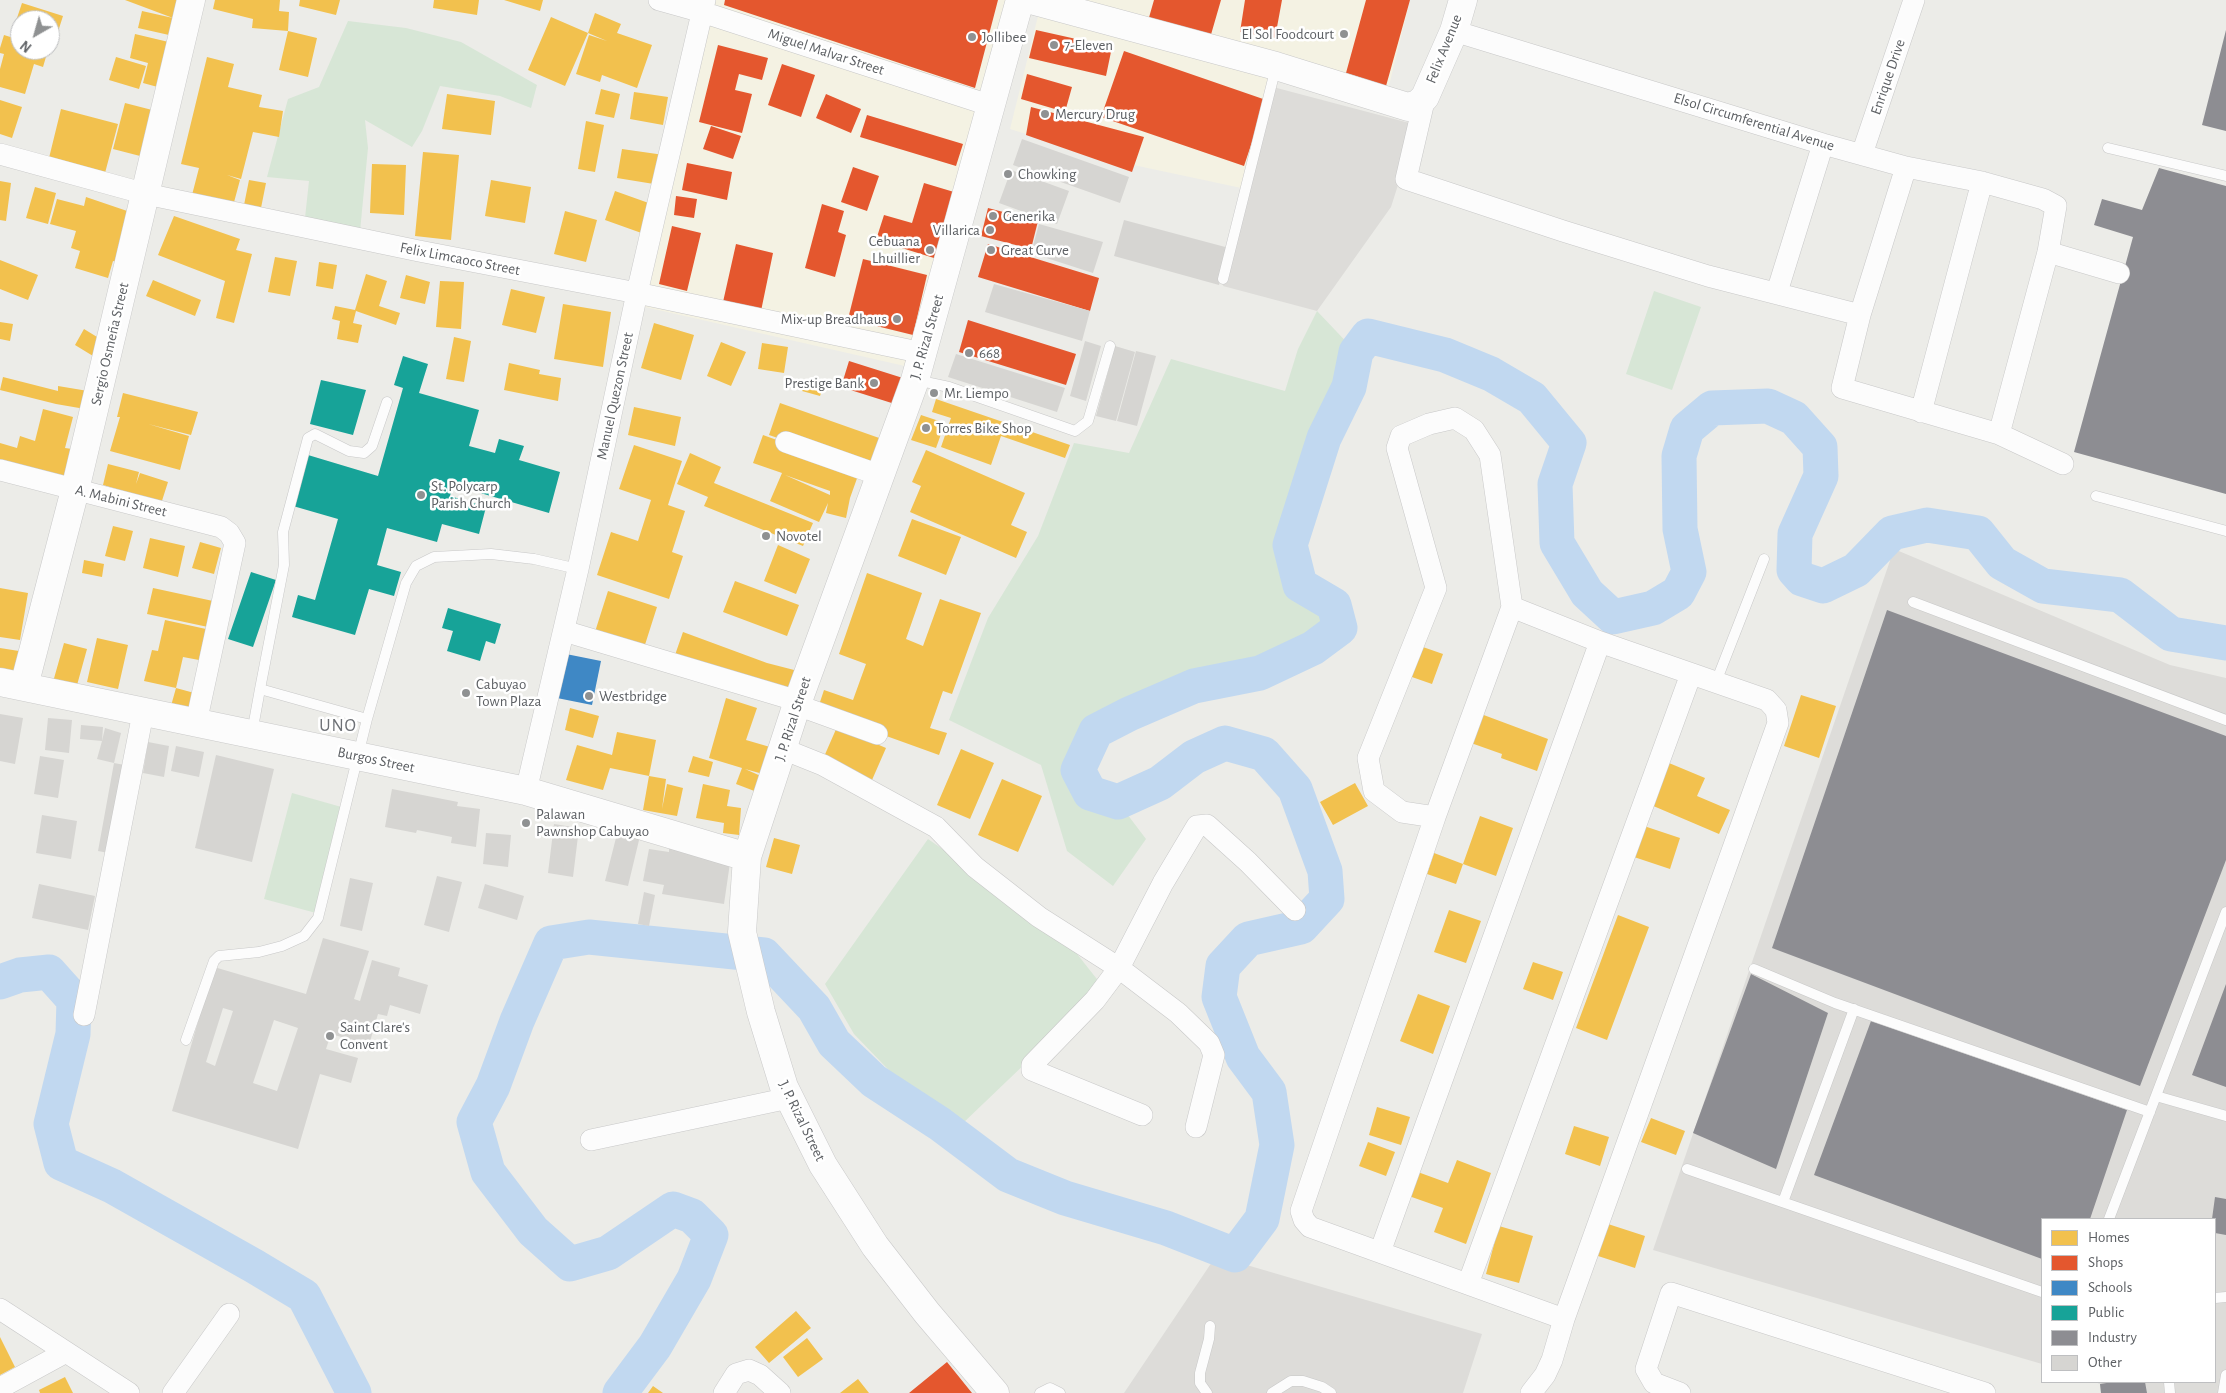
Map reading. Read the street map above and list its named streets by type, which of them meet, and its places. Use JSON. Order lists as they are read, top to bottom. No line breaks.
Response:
{"streets":{"street":["Felix Avenue","Miguel Malvar Street","Enrique Drive","Elsol Circumferential Avenue","Felix Limcaoco Street","J. P. Rizal Street","Sergio Osmeña Street","Manuel Quezon Street","A. Mabini Street","Burgos Street"]},"crossings":[["Felix Avenue","Elsol Circumferential Avenue"],["Miguel Malvar Street","J. P. Rizal Street"],["Miguel Malvar Street","Manuel Quezon Street"],["Enrique Drive","Elsol Circumferential Avenue"],["Felix Limcaoco Street","J. P. Rizal Street"],["Felix Limcaoco Street","Sergio Osmeña Street"],["Felix Limcaoco Street","Manuel Quezon Street"],["J. P. Rizal Street","Burgos Street"],["Sergio Osmeña Street","A. Mabini Street"],["Sergio Osmeña Street","Burgos Street"],["Manuel Quezon Street","Burgos Street"],["A. Mabini Street","Burgos Street"]],"districts":["UNO"],"places":["El Sol Foodcourt","Jollibee","7-Eleven","Mercury Drug","Chowking","Generika","Villarica","Cebuana Lhuillier","Great Curve","Mix-up Breadhaus","668","Prestige Bank","Mr. Liempo","Torres Bike Shop","St. Polycarp Parish Church","Novotel","Cabuyao Town Plaza","Westbridge","Palawan Pawnshop Cabuyao","Saint Clare's Convent"],"legend":["Homes","Shops","Schools","Public","Industry","Other"],"north":"bottom left"}
